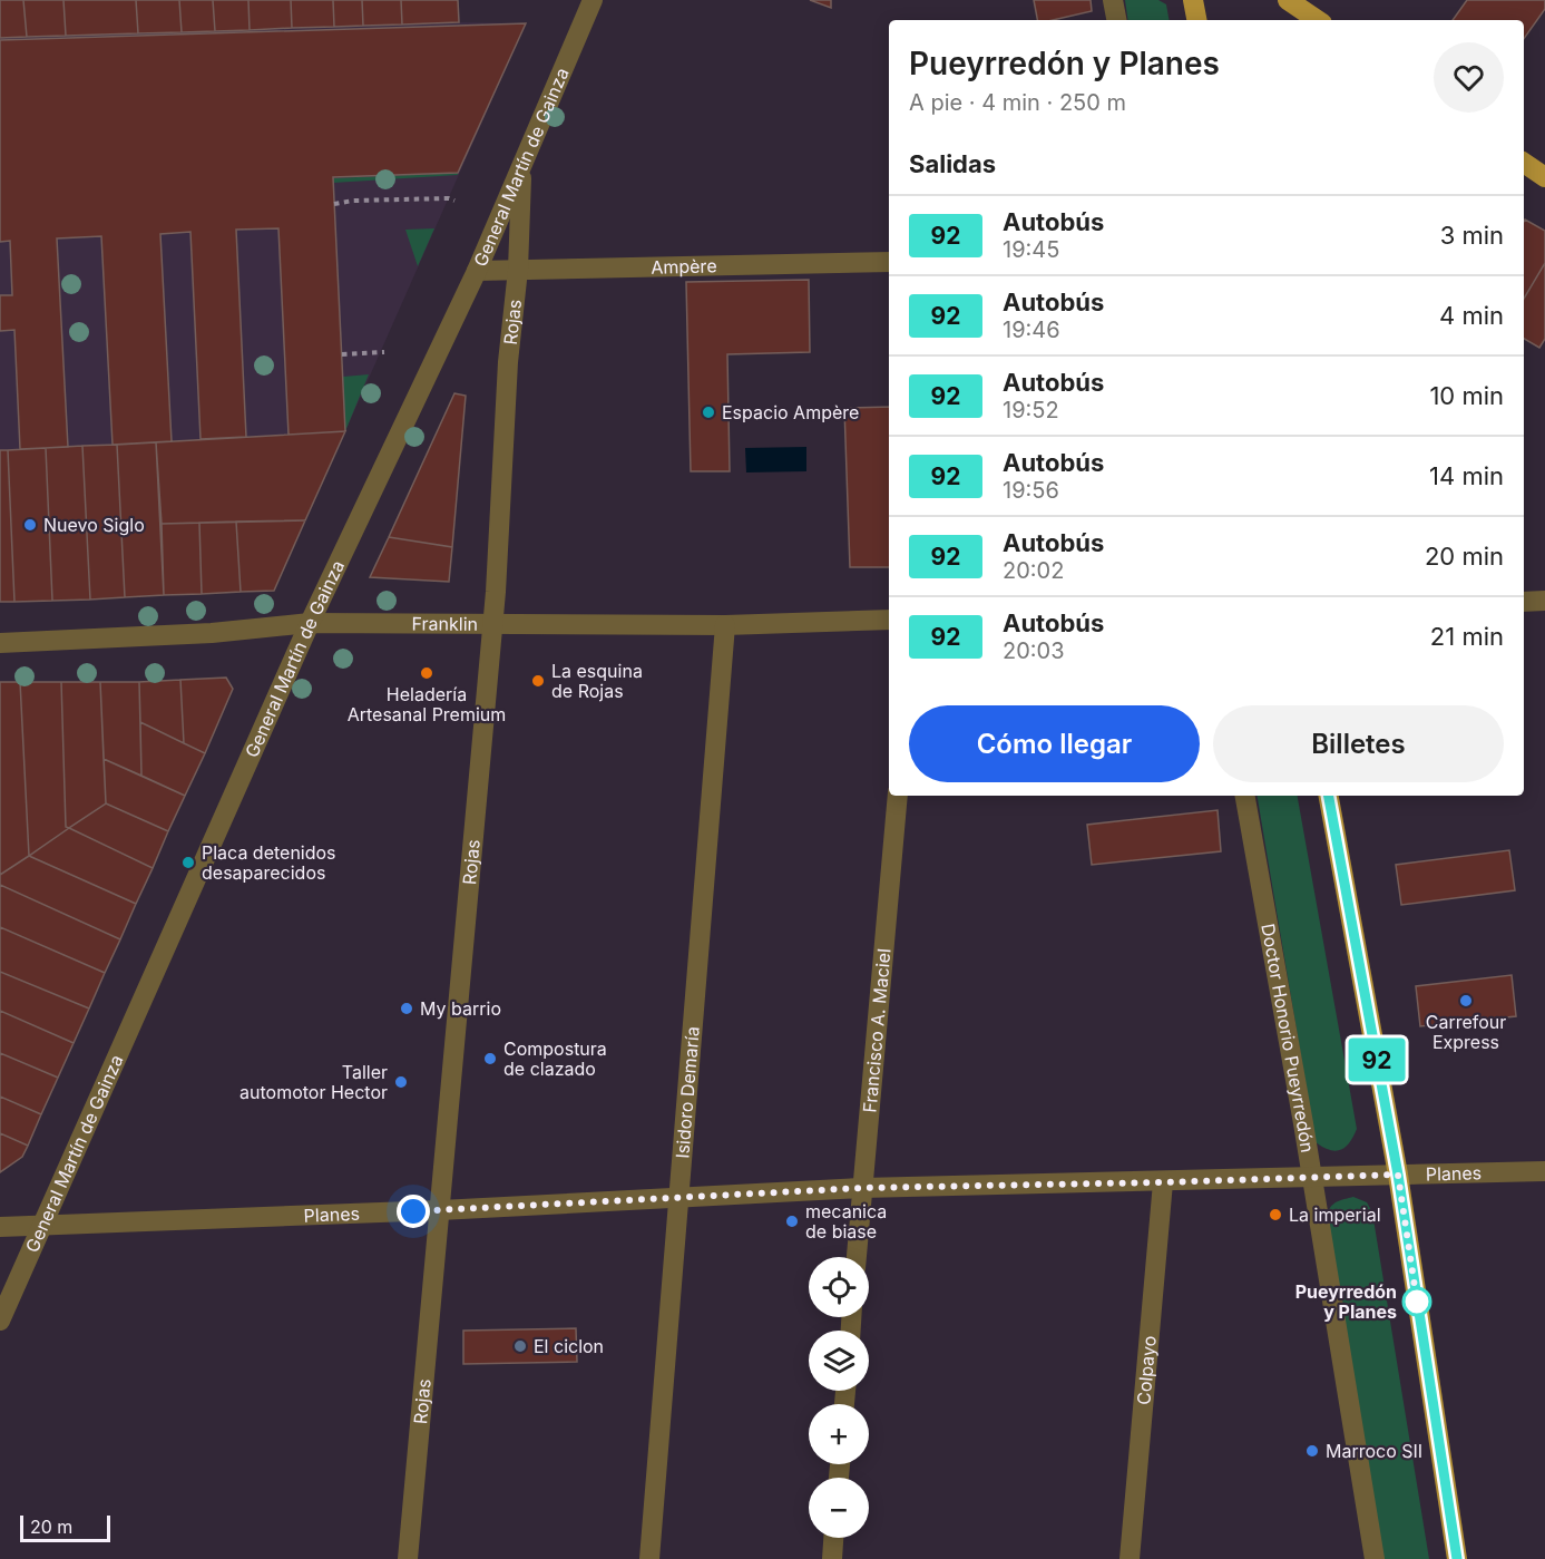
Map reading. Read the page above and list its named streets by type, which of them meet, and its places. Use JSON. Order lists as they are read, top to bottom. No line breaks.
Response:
{"streets":{"street":["General Martín de Gainza","Ampère","Rojas","Franklin","Francisco A. Maciel","Doctor Honorio Pueyrredón","Isidoro Demaría","Planes","Colpayo"]},"crossings":[["General Martín de Gainza","Ampère"],["General Martín de Gainza","Rojas"],["General Martín de Gainza","Franklin"],["General Martín de Gainza","Planes"],["Ampère","Rojas"],["Rojas","Franklin"],["Rojas","Planes"],["Franklin","Isidoro Demaría"],["Francisco A. Maciel","Planes"],["Doctor Honorio Pueyrredón","Planes"],["Isidoro Demaría","Planes"],["Planes","Colpayo"]],"places":["Espacio Ampère","Nuevo Siglo","Heladería Artesanal Premium","La esquina de Rojas","Placa detenidos desaparecidos","Carrefour Express","My barrio","Compostura de clazado","Taller automotor Hector","La imperial","mecanica de biase","Pueyrredón y Planes","El ciclon","Marroco SII"],"lines":["bus line 92"],"scale_bar":"20 m","page":{"on_map":"92","heading":[["Pueyrredón y Planes","A pie · 4 min · 250 m"],"Salidas"],"list":[{"mark":"92","name":"Autobús","note":"19:45","value":"3 min"},{"mark":"92","name":"Autobús","note":"19:46","value":"4 min"},{"mark":"92","name":"Autobús","note":"19:52","value":"10 min"},{"mark":"92","name":"Autobús","note":"19:56","value":"14 min"},{"mark":"92","name":"Autobús","note":"20:02","value":"20 min"},{"mark":"92","name":"Autobús","note":"20:03","value":"21 min"}],"buttons":["Cómo llegar","Billetes"],"map_buttons":["+","−"],"scale":"20 m"}}
